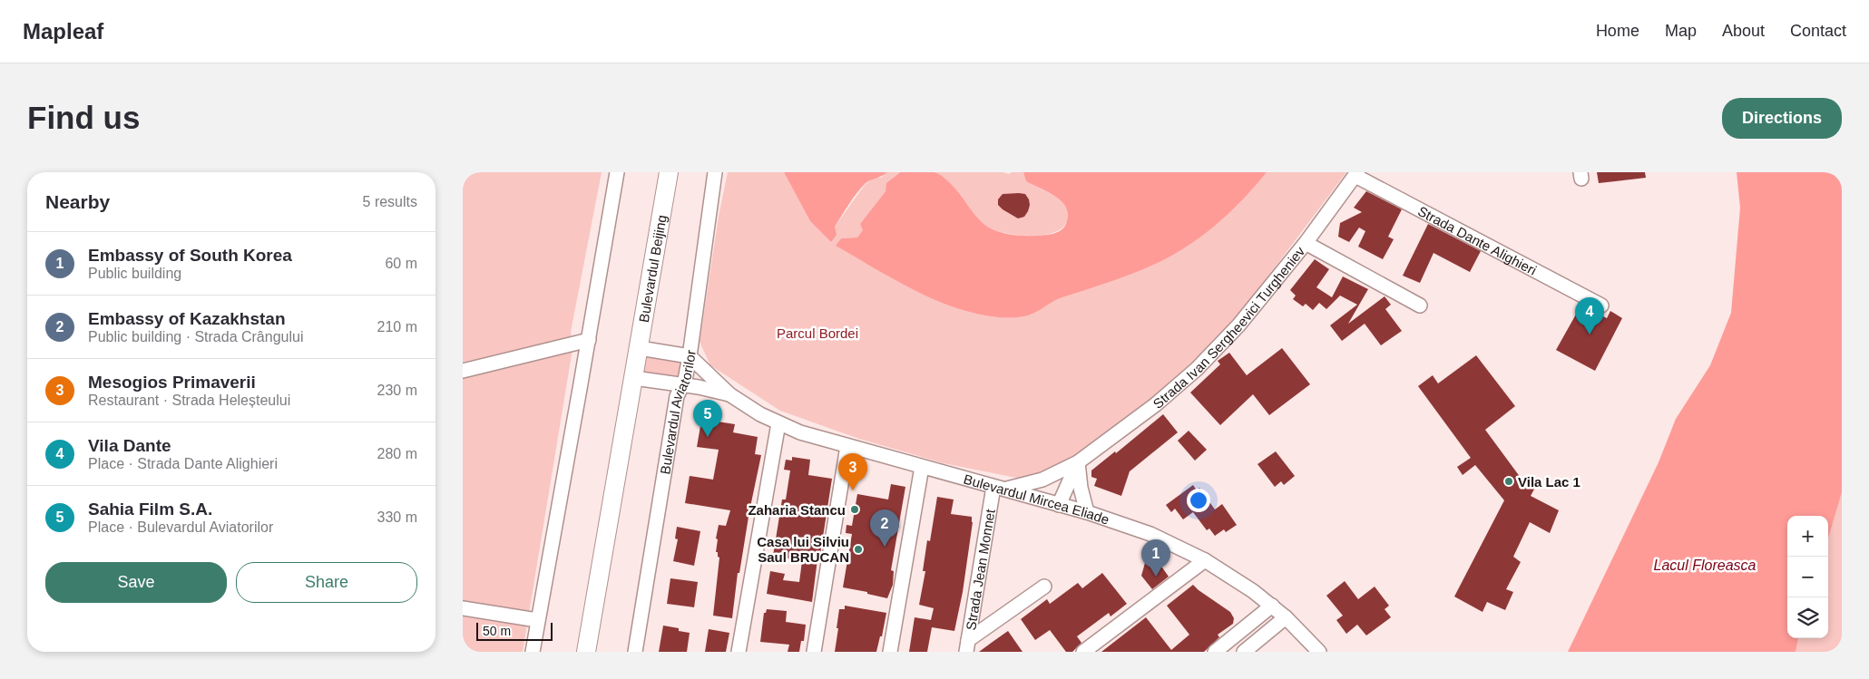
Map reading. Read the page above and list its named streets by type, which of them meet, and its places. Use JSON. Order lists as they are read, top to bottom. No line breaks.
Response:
{"streets":{"main road":["Bulevardul Beijing"],"street":["Strada Dante Alighieri","Strada Ivan Sergheevici Turgheniev","Bulevardul Aviatorilor","Bulevardul Mircea Eliade","Strada Jean Monnet"]},"crossings":[["Strada Dante Alighieri","Strada Ivan Sergheevici Turgheniev"],["Bulevardul Beijing","Bulevardul Mircea Eliade"],["Strada Ivan Sergheevici Turgheniev","Bulevardul Mircea Eliade"],["Strada Ivan Sergheevici Turgheniev","Strada Jean Monnet"],["Bulevardul Aviatorilor","Bulevardul Mircea Eliade"],["Bulevardul Mircea Eliade","Strada Jean Monnet"]],"water":["Lacul Floreasca"],"parks":["Parcul Bordei"],"places":["Vila Lac 1","Zaharia Stancu","Casa lui Silviu Saul BRUCAN"],"scale_bar":"50 m","page":{"header":"Mapleaf","nav":["Home","Map","About","Contact"],"buttons":["Directions",["Save","Share"]],"title":"Find us","heading":["Nearby","5 results"],"list":[{"mark":"1","name":"Embassy of South Korea","note":"Public building","value":"60 m"},{"mark":"2","name":"Embassy of Kazakhstan","note":"Public building · Strada Crângului","value":"210 m"},{"mark":"3","name":"Mesogios Primaverii","note":"Restaurant · Strada Heleșteului","value":"230 m"},{"mark":"4","name":"Vila Dante","note":"Place · Strada Dante Alighieri","value":"280 m"},{"mark":"5","name":"Sahia Film S.A.","note":"Place · Bulevardul Aviatorilor","value":"330 m"}],"pins":["4","5","3","2","1"],"map_buttons":["+","−"],"scale":"50 m"}}
